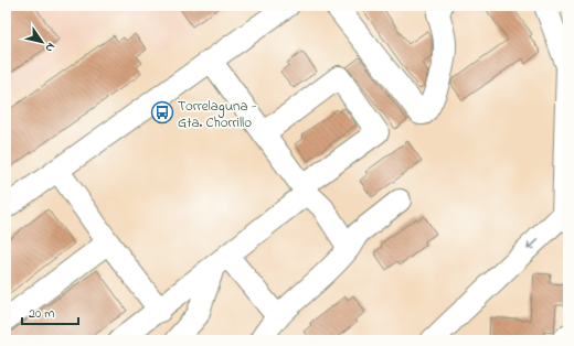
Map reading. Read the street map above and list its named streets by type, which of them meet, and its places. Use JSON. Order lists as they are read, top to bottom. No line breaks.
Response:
{"places":{"bus stop":["Torrelaguna - Gta. Chorrillo"]},"scale_bar":"20 m","north":"bottom right"}
